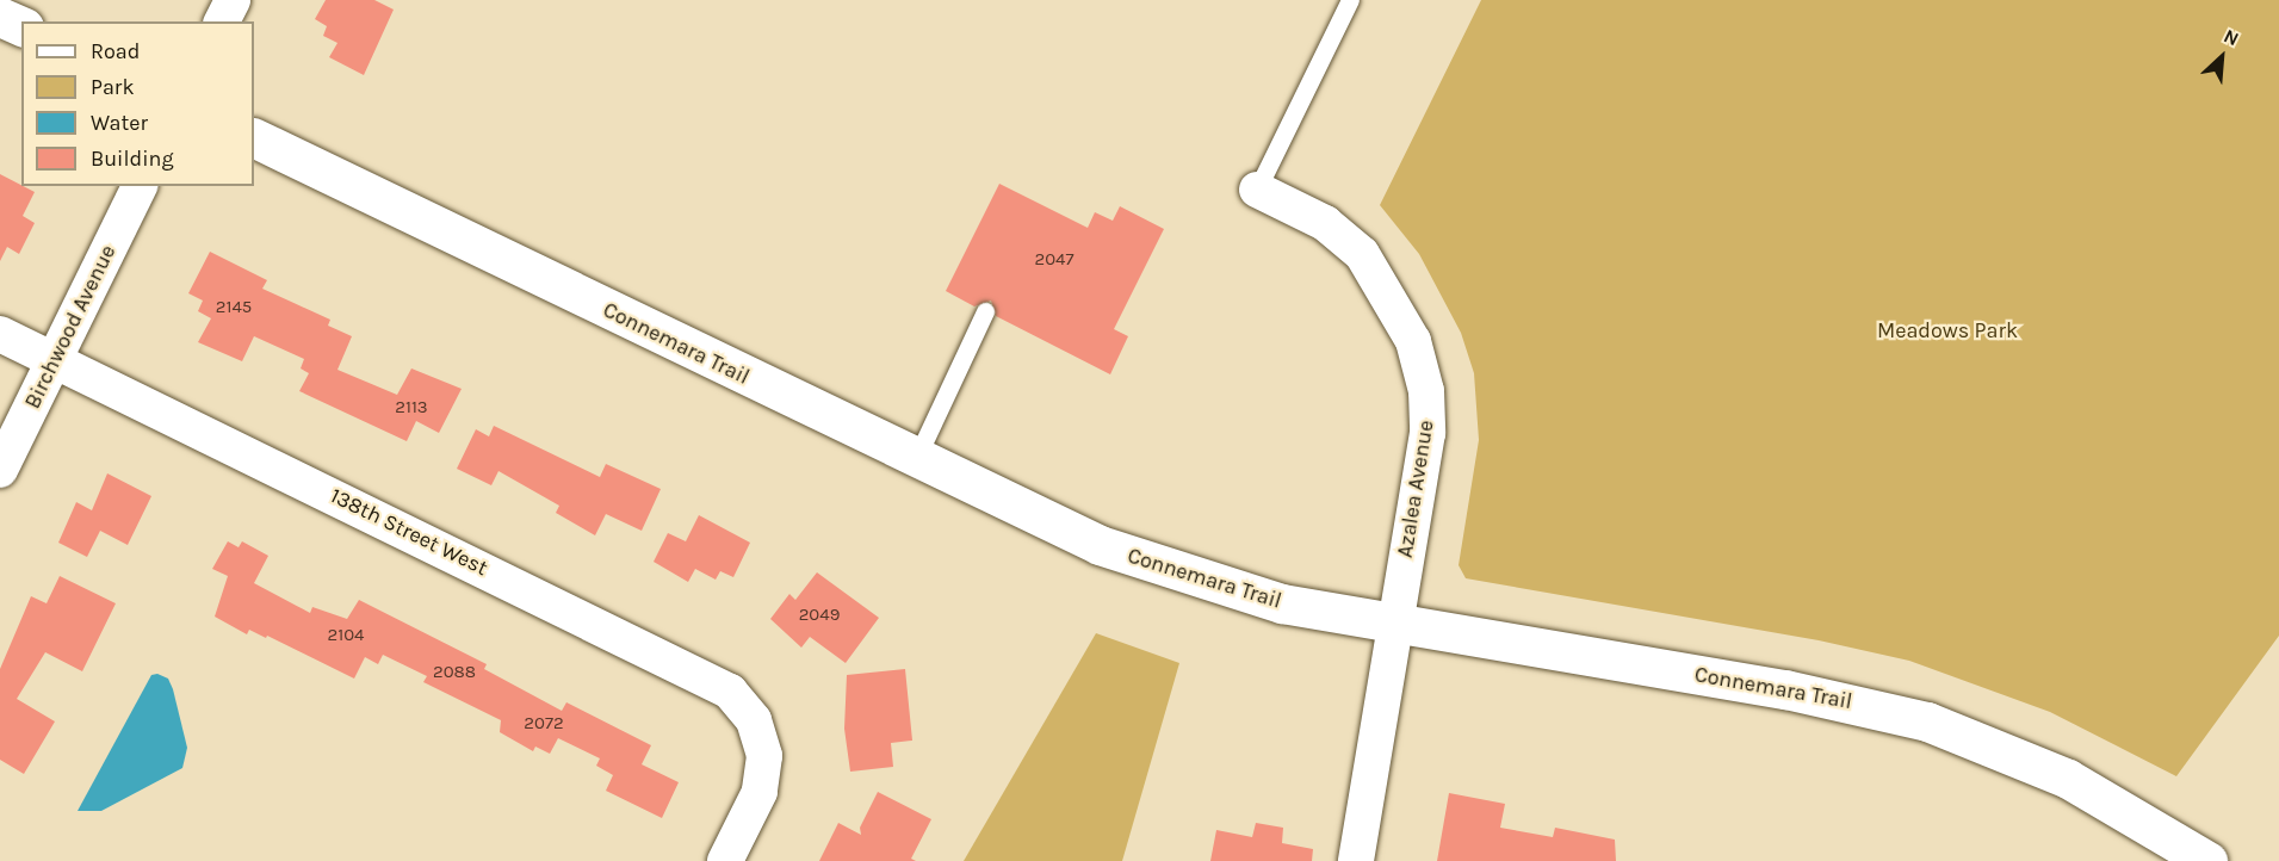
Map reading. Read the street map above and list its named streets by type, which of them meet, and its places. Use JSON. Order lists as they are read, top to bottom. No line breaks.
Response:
{"streets":{"street":["Birchwood Avenue","Connemara Trail","Azalea Avenue","138th Street West"]},"crossings":[["Birchwood Avenue","138th Street West"],["Connemara Trail","Azalea Avenue"]],"parks":["Meadows Park"],"house_numbers":["2047","2145","2113","2049","2104","2088","2072"],"legend":["Road","Park","Water","Building"],"north":"top right"}
